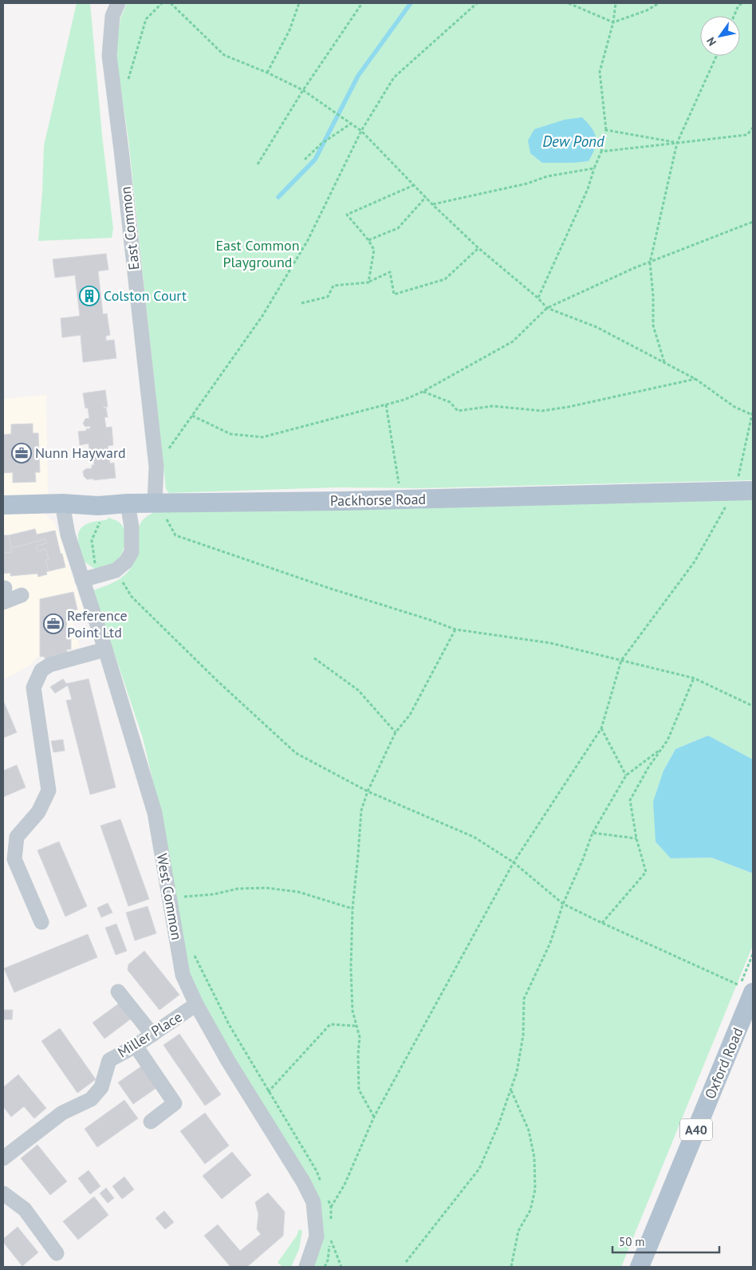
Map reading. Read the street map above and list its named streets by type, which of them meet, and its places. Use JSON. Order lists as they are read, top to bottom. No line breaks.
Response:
{"streets":{"main road":["Packhorse Road","Oxford Road","A40"],"street":["East Common","West Common","Miller Place"]},"crossings":[["East Common","Packhorse Road"],["Packhorse Road","West Common"],["West Common","Miller Place"]],"water":["Dew Pond"],"parks":["East Common Playground"],"places":{"building":["Colston Court"],"office":["Nunn Hayward","Reference Point Ltd"]},"scale_bar":"50 m","north":"bottom left"}
